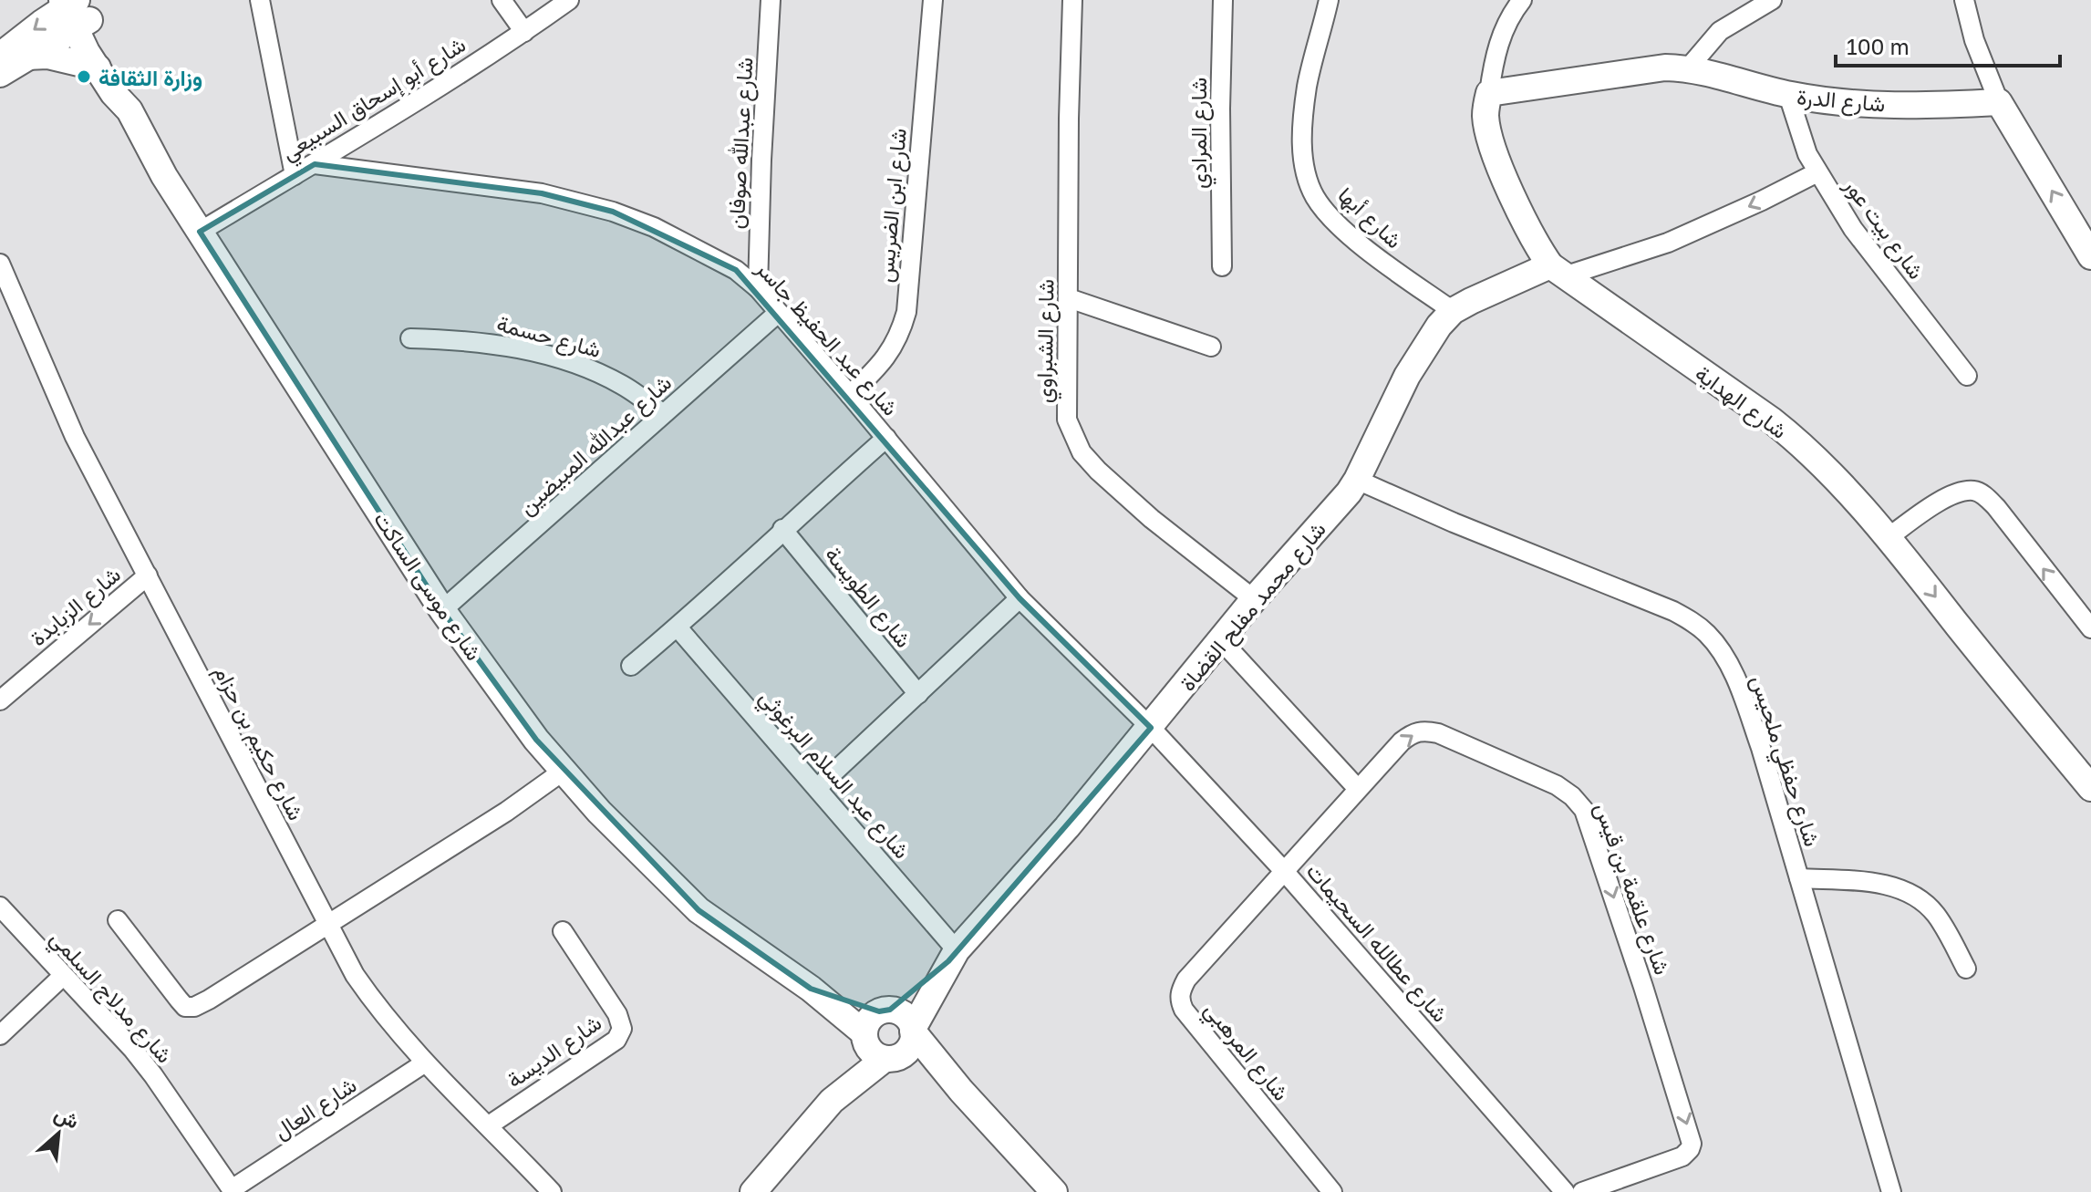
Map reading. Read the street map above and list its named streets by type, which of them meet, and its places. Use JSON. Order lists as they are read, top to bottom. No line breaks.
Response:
{"streets":{"street":["شارع أبو إسحاق السبيعي","شارع الدرة","شارع المرادي","شارع عبدالله صوفان","شارع ابن الضريس","شارع أبها","شارع بيت عور","شارع حسمة","شارع عبد الحفيظ جاسر","شارع الشبراوي","شارع الهداية","شارع عبدالله المبيضين","شارع موسى الساكت","شارع الطويسة","شارع الزبابدة","شارع محمد مفلح القضاة","شارع حكيم بن حزام","شارع حفظي ملحيس","شارع عبد السلام البرغوثي","شارع علقمة بن قيس","شارع عطالله السحيمات","شارع مدلاج السلمي","شارع الديسة","شارع المرهبي","شارع العال"]},"crossings":[["شارع أبو إسحاق السبيعي","شارع عبد الحفيظ جاسر"],["شارع أبو إسحاق السبيعي","شارع موسى الساكت"],["شارع الدرة","شارع بيت عور"],["شارع الدرة","شارع الهداية"],["شارع عبدالله صوفان","شارع عبد الحفيظ جاسر"],["شارع ابن الضريس","شارع عبد الحفيظ جاسر"],["شارع أبها","شارع محمد مفلح القضاة"],["شارع حسمة","شارع عبدالله المبيضين"],["شارع عبد الحفيظ جاسر","شارع عبدالله المبيضين"],["شارع عبد الحفيظ جاسر","شارع محمد مفلح القضاة"],["شارع عبد الحفيظ جاسر","شارع عطالله السحيمات"],["شارع الشبراوي","شارع محمد مفلح القضاة"],["شارع الهداية","شارع محمد مفلح القضاة"],["شارع عبدالله المبيضين","شارع موسى الساكت"],["شارع موسى الساكت","شارع محمد مفلح القضاة"],["شارع الزبابدة","شارع حكيم بن حزام"],["شارع محمد مفلح القضاة","شارع حفظي ملحيس"],["شارع محمد مفلح القضاة","شارع عبد السلام البرغوثي"],["شارع محمد مفلح القضاة","شارع عطالله السحيمات"],["شارع حكيم بن حزام","شارع الديسة"],["شارع حكيم بن حزام","شارع العال"],["شارع علقمة بن قيس","شارع عطالله السحيمات"],["شارع علقمة بن قيس","شارع المرهبي"],["شارع عطالله السحيمات","شارع المرهبي"],["شارع مدلاج السلمي","شارع العال"]],"one_way":["شارع الزبابدة"],"places":["وزارة الثقافة"],"scale_bar":"100 m","north":"top right"}
